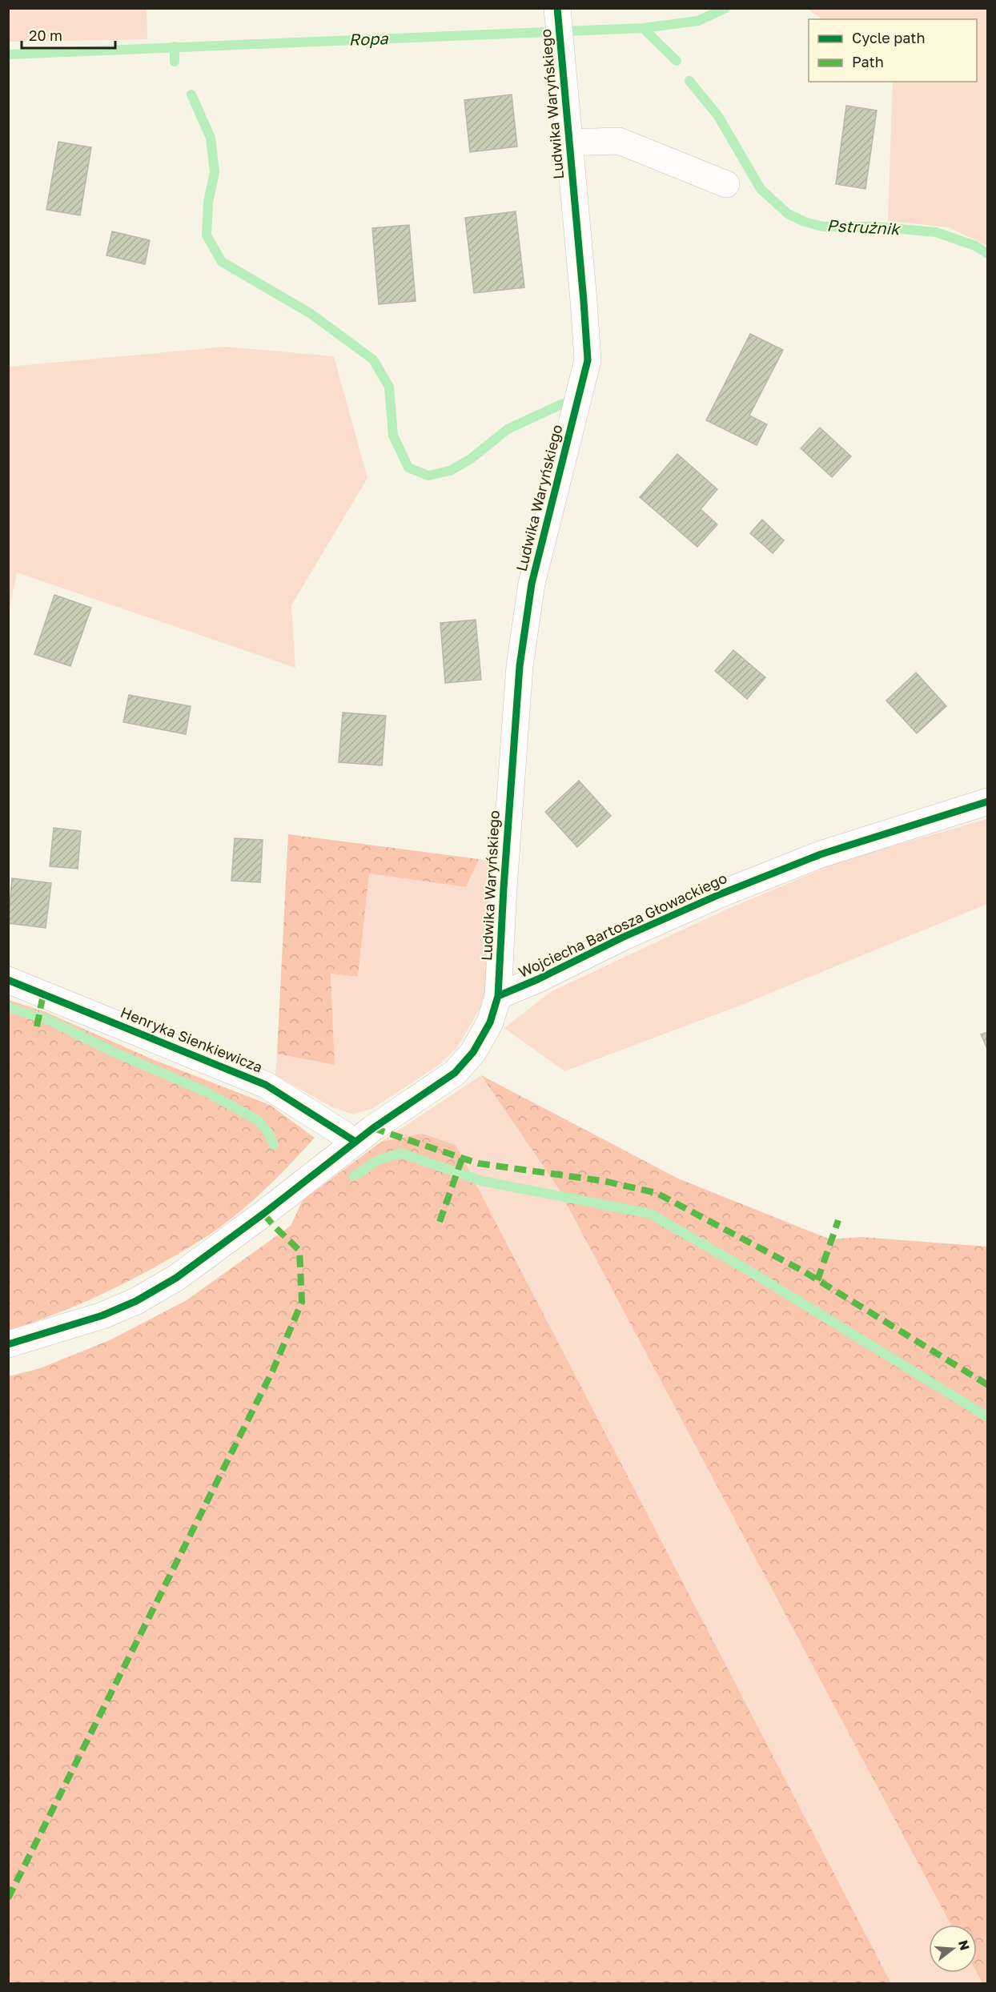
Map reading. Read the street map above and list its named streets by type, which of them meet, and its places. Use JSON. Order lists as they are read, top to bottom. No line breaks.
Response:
{"streets":{"street":["Ludwika Waryńskiego","Wojciecha Bartosza Głowackiego","Henryka Sienkiewicza"]},"crossings":[["Ludwika Waryńskiego","Wojciecha Bartosza Głowackiego"]],"water":["Ropa","Pstrużnik"],"legend":["Cycle path","Path"],"scale_bar":"20 m","north":"right"}
